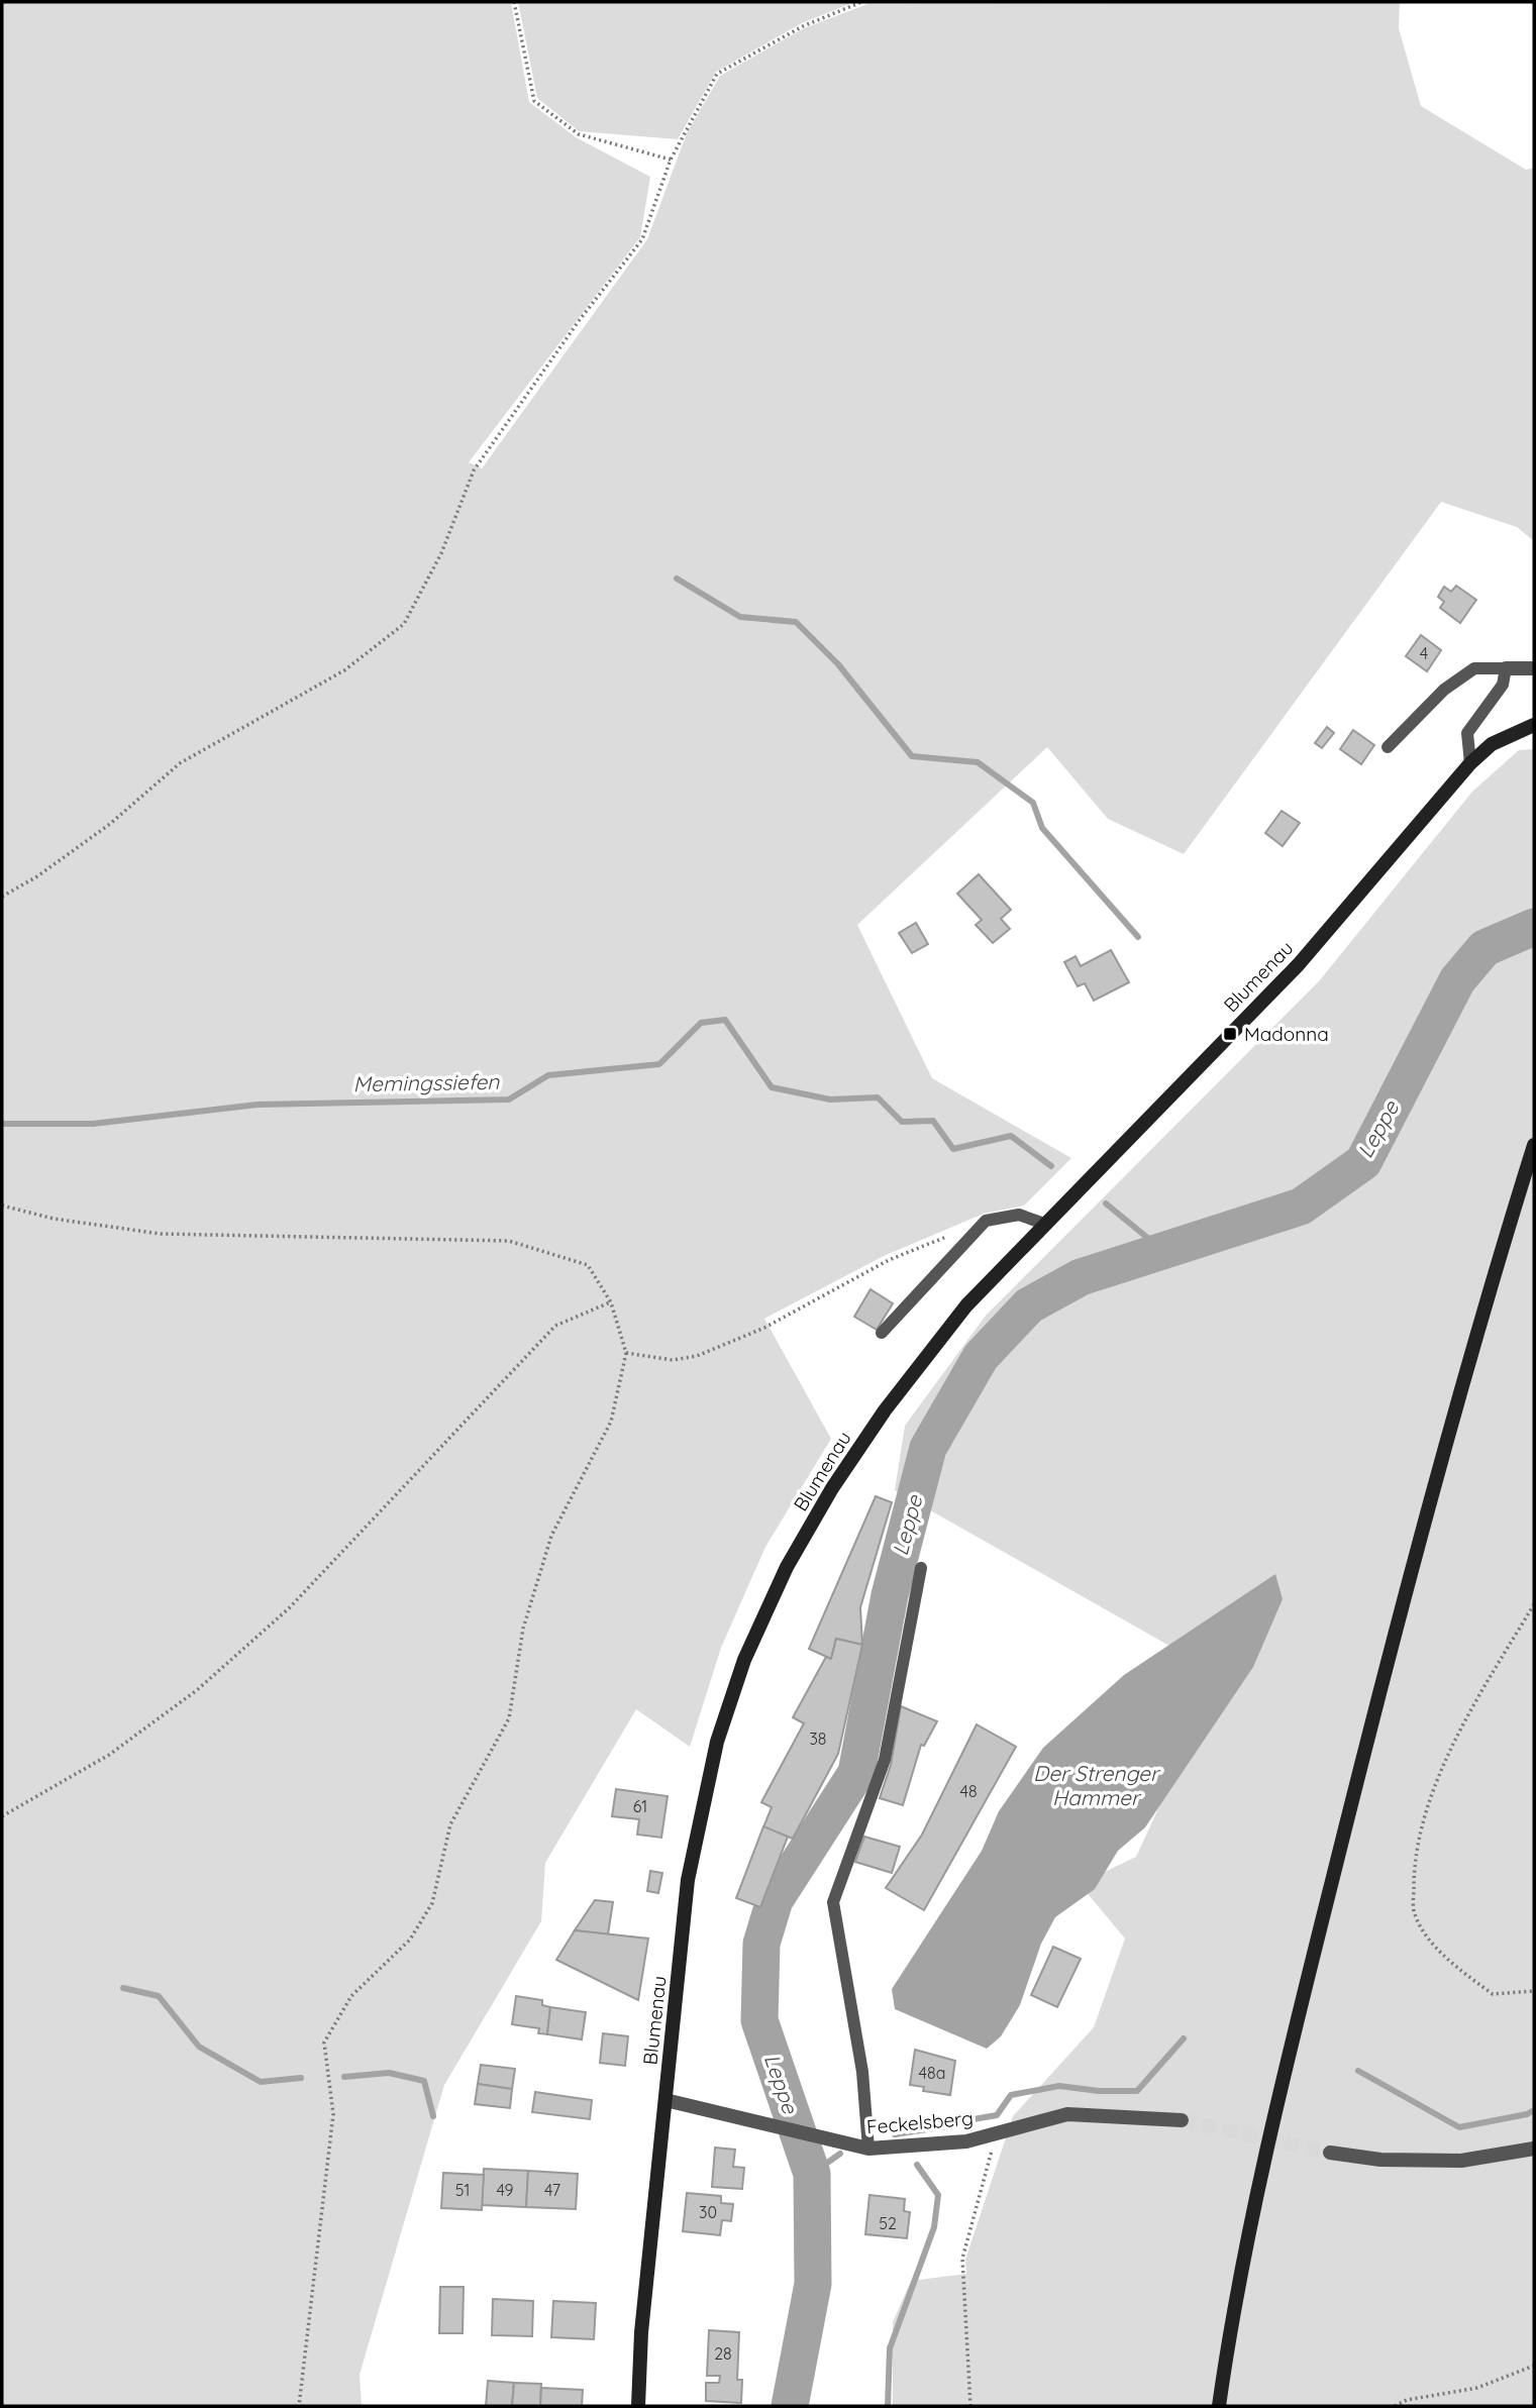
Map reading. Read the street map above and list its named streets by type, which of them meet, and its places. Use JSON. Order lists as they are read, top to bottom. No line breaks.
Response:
{"streets":{"main road":["Blumenau"],"street":["Feckelsberg"]},"crossings":[["Blumenau","Feckelsberg"]],"water":["Memingssiefen","Leppe","Der Strenger Hammer"],"places":{"transit":["Madonna"]},"house_numbers":["4","38","48","61","48a","51","49","47","30","52","28"]}
